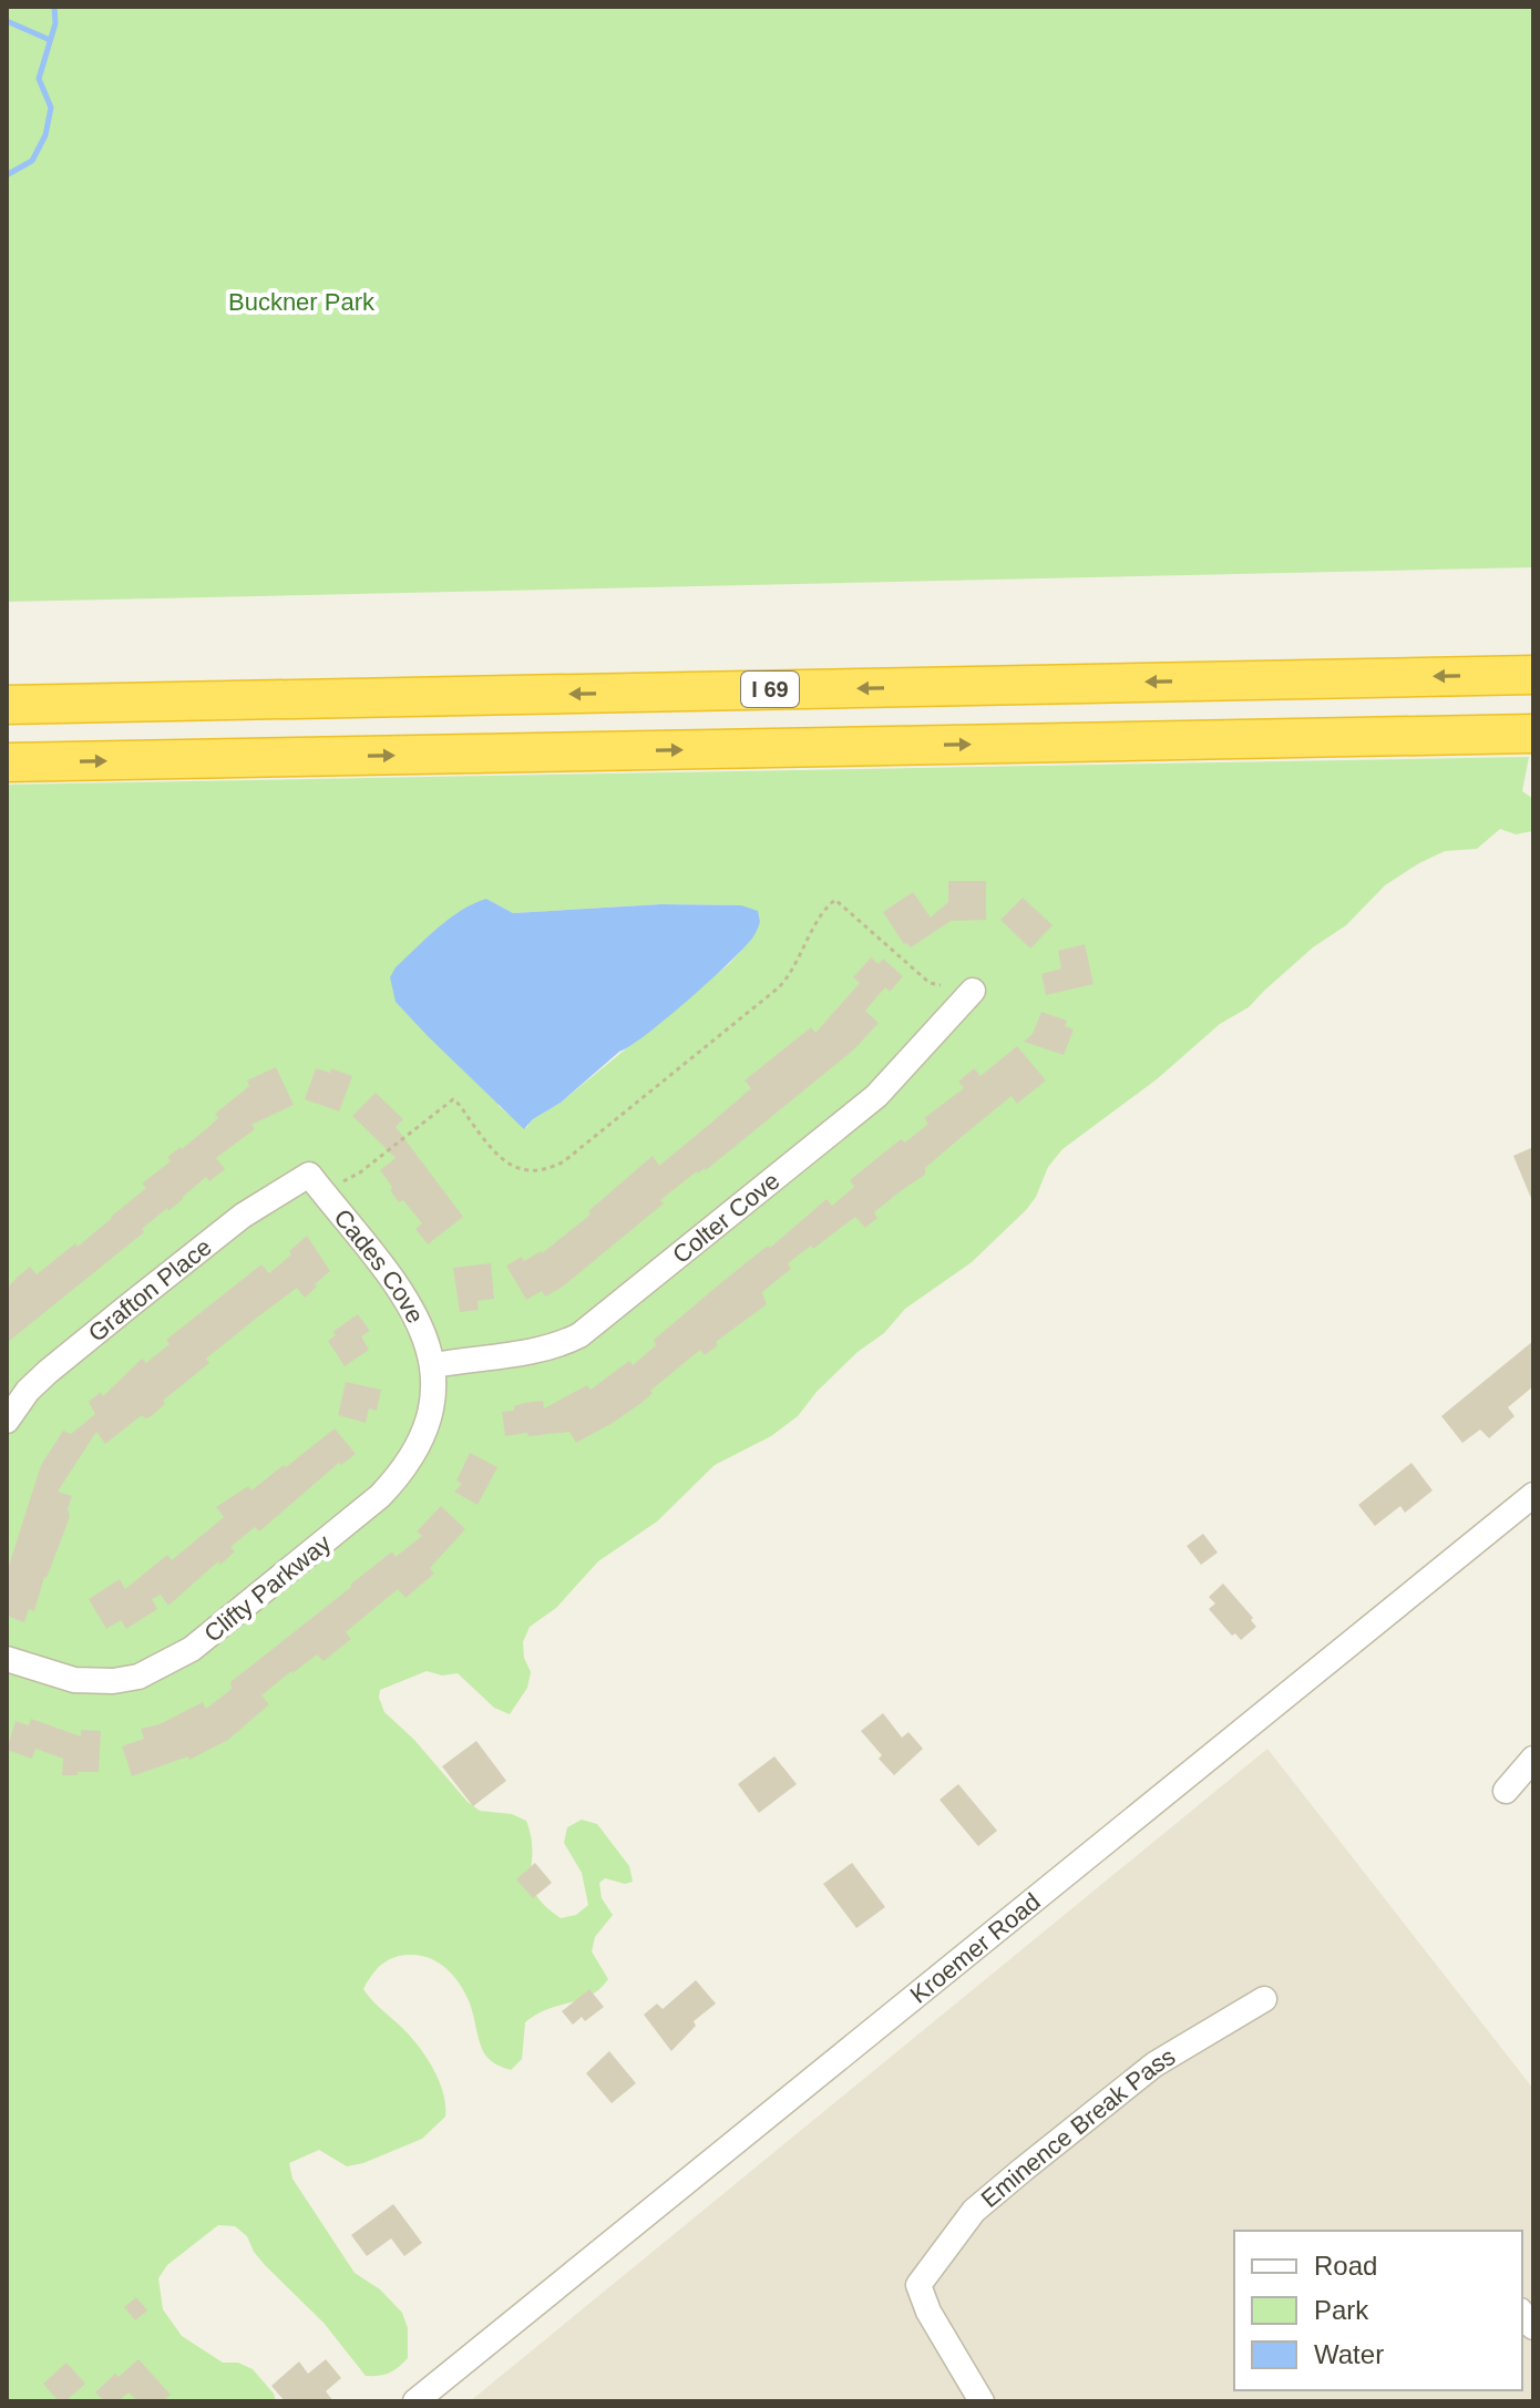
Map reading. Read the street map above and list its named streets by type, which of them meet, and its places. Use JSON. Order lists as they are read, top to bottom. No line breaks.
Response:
{"streets":{"highway":["I 69"],"street":["Colter Cove","Cades Cove","Grafton Place","Clifty Parkway","Kroemer Road","Eminence Break Pass"]},"crossings":[["Colter Cove","Cades Cove"],["Colter Cove","Clifty Parkway"],["Cades Cove","Grafton Place"],["Cades Cove","Clifty Parkway"]],"parks":["Buckner Park"],"legend":["Road","Park","Water"]}
